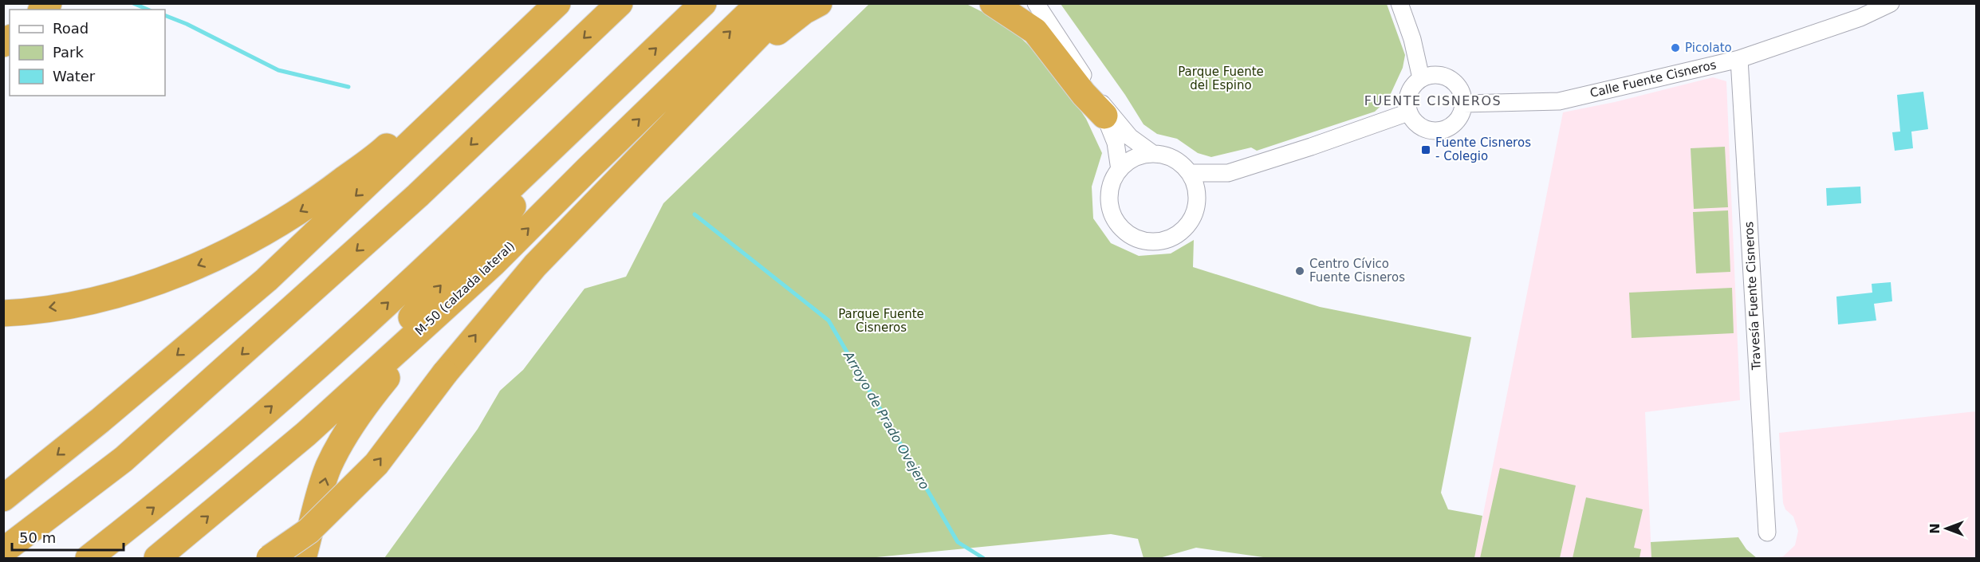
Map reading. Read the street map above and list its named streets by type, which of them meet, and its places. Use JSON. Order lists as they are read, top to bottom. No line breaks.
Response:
{"streets":{"highway":["M-50 (calzada lateral)"],"street":["Calle Fuente Cisneros","Travesía Fuente Cisneros"]},"crossings":[["Calle Fuente Cisneros","Travesía Fuente Cisneros"]],"districts":["FUENTE CISNEROS"],"water":["Arroyo de Prado Ovejero"],"parks":["Parque Fuente del Espino","Parque Fuente Cisneros"],"places":{"other":["Picolato","Centro Cívico Fuente Cisneros"],"transit":["Fuente Cisneros - Colegio"]},"legend":["Road","Park","Water"],"scale_bar":"50 m","north":"left"}
